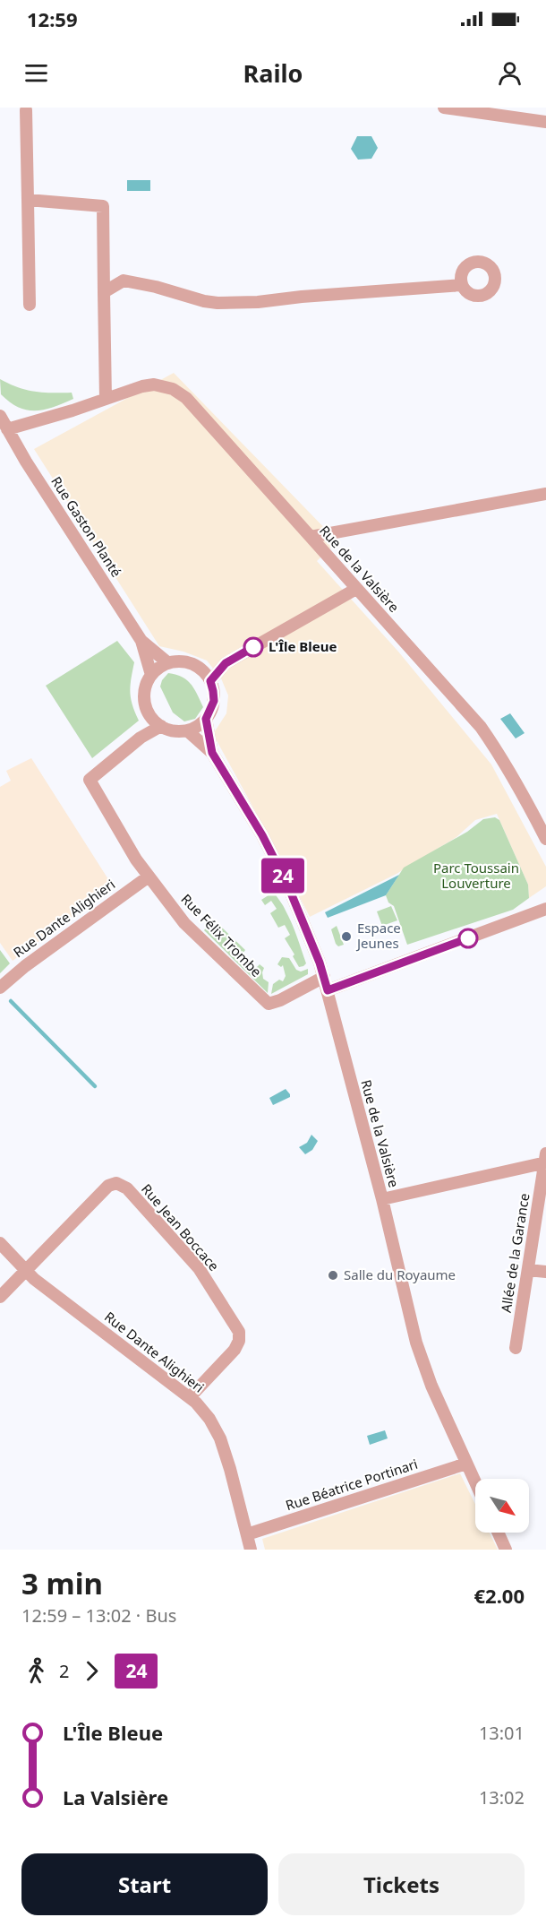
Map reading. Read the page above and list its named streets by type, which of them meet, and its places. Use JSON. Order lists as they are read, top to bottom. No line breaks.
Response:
{"streets":{"street":["Rue Gaston Planté","Rue de la Valsière","Rue Dante Alighieri","Rue Félix Trombe","Rue Jean Boccace","Allée de la Garance","Rue Béatrice Portinari"]},"crossings":[["Rue Gaston Planté","Rue de la Valsière"],["Rue Gaston Planté","Rue Félix Trombe"],["Rue de la Valsière","Rue Félix Trombe"],["Rue de la Valsière","Rue Béatrice Portinari"],["Rue Dante Alighieri","Rue Félix Trombe"],["Rue Dante Alighieri","Rue Jean Boccace"],["Rue Dante Alighieri","Rue Béatrice Portinari"]],"parks":["Parc Toussain Louverture"],"places":["L'Île Bleue","Espace Jeunes","Salle du Royaume"],"lines":["bus line 24"],"north":"bottom right","page":{"status":"12:59","header":"Railo","on_map":"24","heading":["3 min","12:59 – 13:02 · Bus","€2.00"],"legs":["2","24"],"list":[{"name":"L'Île Bleue","value":"13:01"},{"name":"La Valsière","value":"13:02"}],"buttons":["Start","Tickets"]}}
